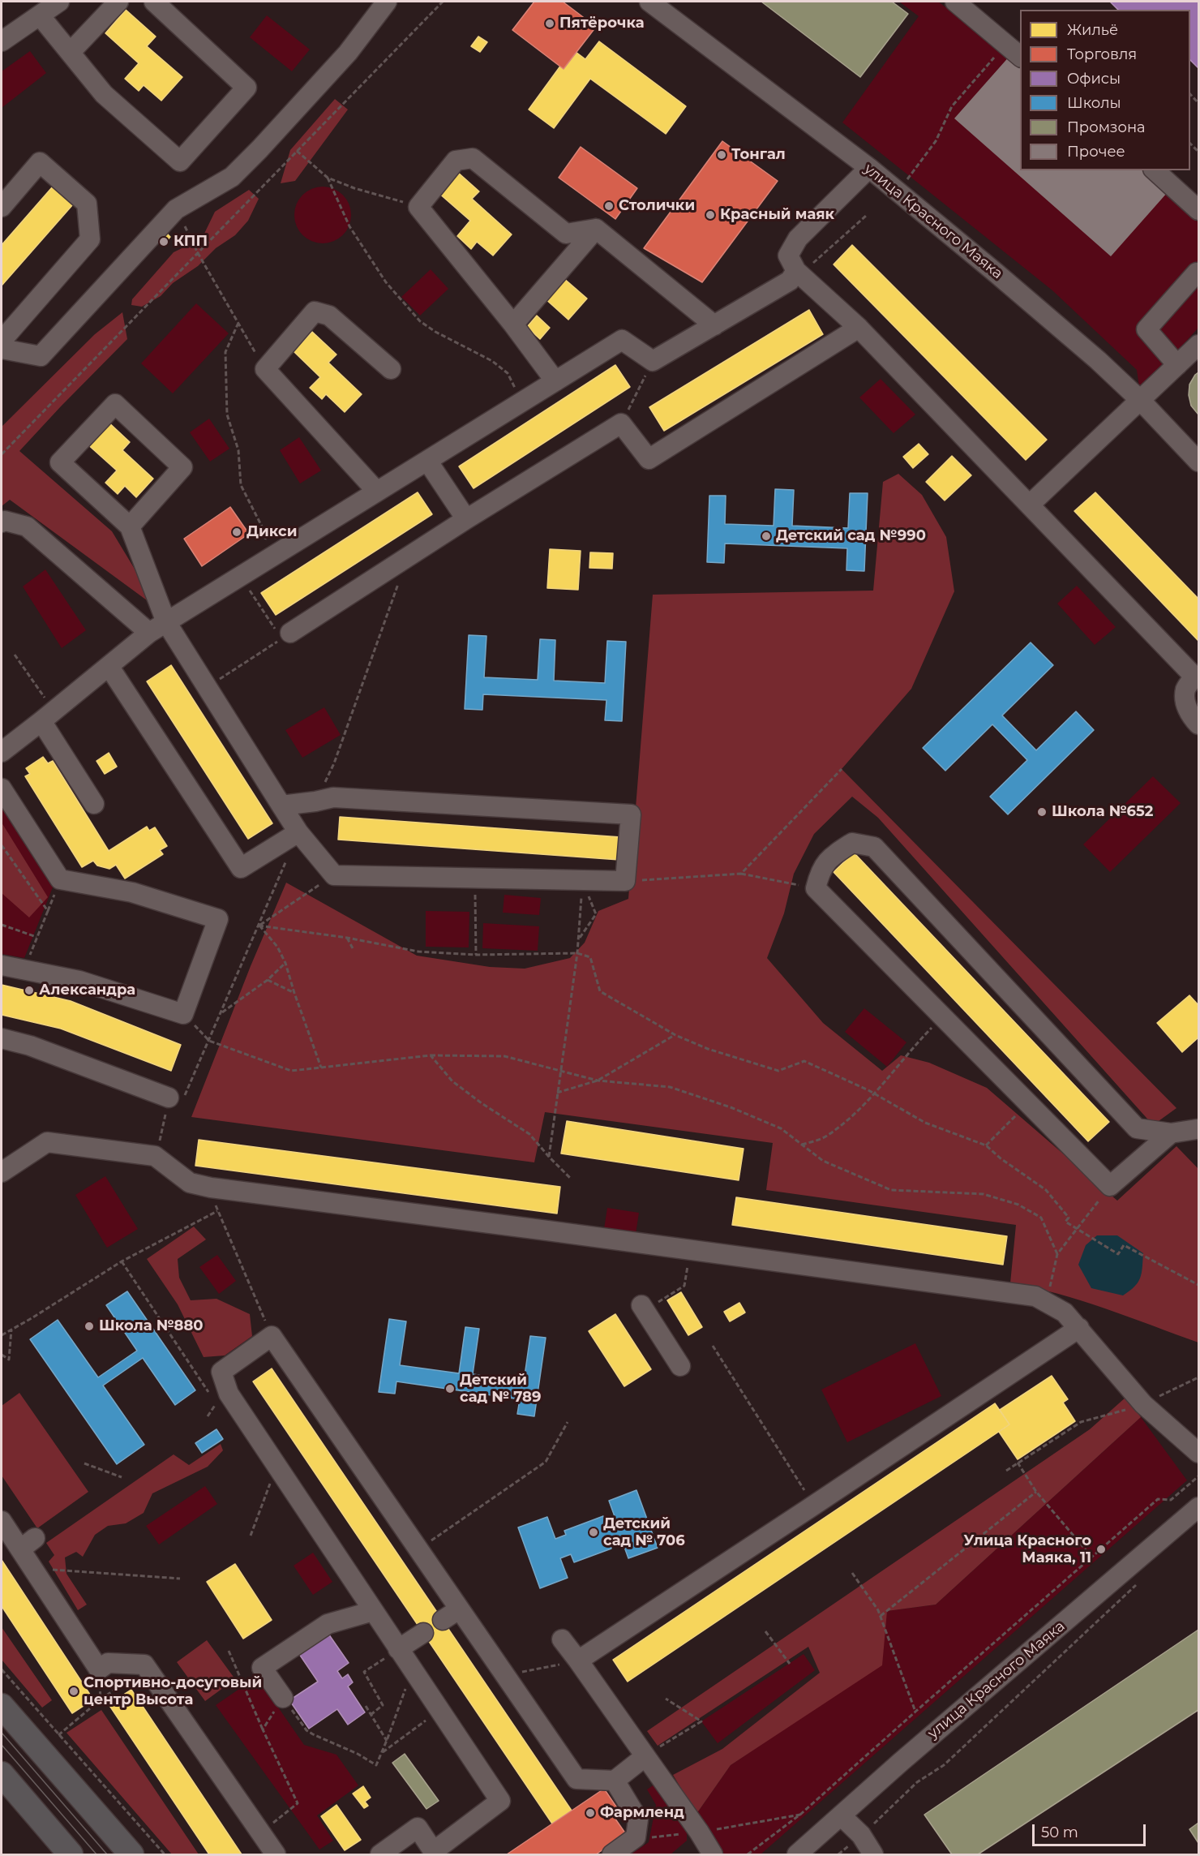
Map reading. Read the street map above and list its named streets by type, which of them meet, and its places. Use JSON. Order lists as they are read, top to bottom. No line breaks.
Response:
{"streets":{"street":["улица Красного Маяка"]},"places":["Пятёрочка","Тонгал","Столички","Красный маяк","КПП","Дикси","Детский сад №990","Школа №652","Александра","Школа №880","Детский сад № 789","Детский сад № 706","Улица Красного Маяка, 11","Спортивно-досуговый центр Высота","Фармленд"],"legend":["Жильё","Торговля","Офисы","Школы","Промзона","Прочее"],"scale_bar":"50 m"}
